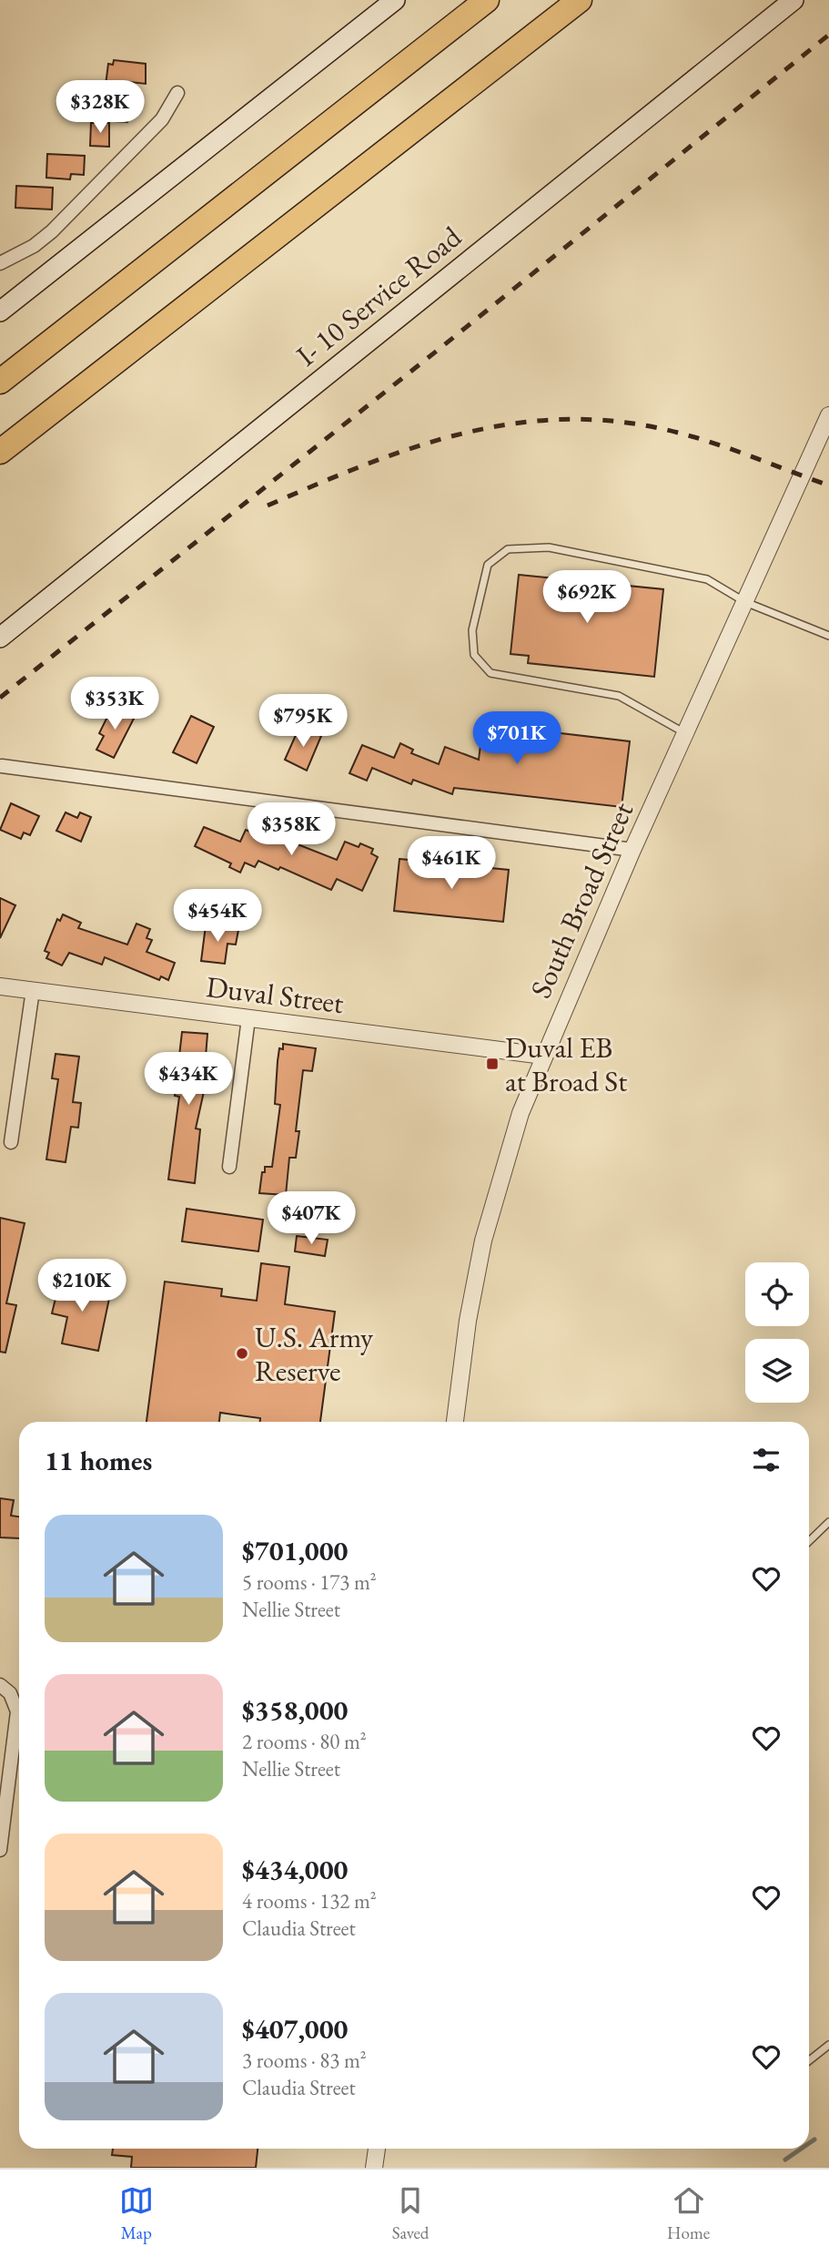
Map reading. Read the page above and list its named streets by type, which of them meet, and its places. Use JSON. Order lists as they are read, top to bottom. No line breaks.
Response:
{"streets":{"main road":["I- 10 Service Road"],"street":["South Broad Street","Duval Street"]},"crossings":[["South Broad Street","Duval Street"]],"places":{"transit":["Duval EB at Broad St"],"other":["U.S. Army Reserve"]},"page":{"price":["$328K","$692K","$353K","$795K","$701K","$358K","$461K","$454K","$434K","$407K","$210K"],"heading":"11 homes","list":[{"name":"$701,000","note":"5 rooms · 173 m² · Nellie Street"},{"name":"$358,000","note":"2 rooms · 80 m² · Nellie Street"},{"name":"$434,000","note":"4 rooms · 132 m² · Claudia Street"},{"name":"$407,000","note":"3 rooms · 83 m² · Claudia Street"}],"tabs":["Map","Saved","Home"]}}
